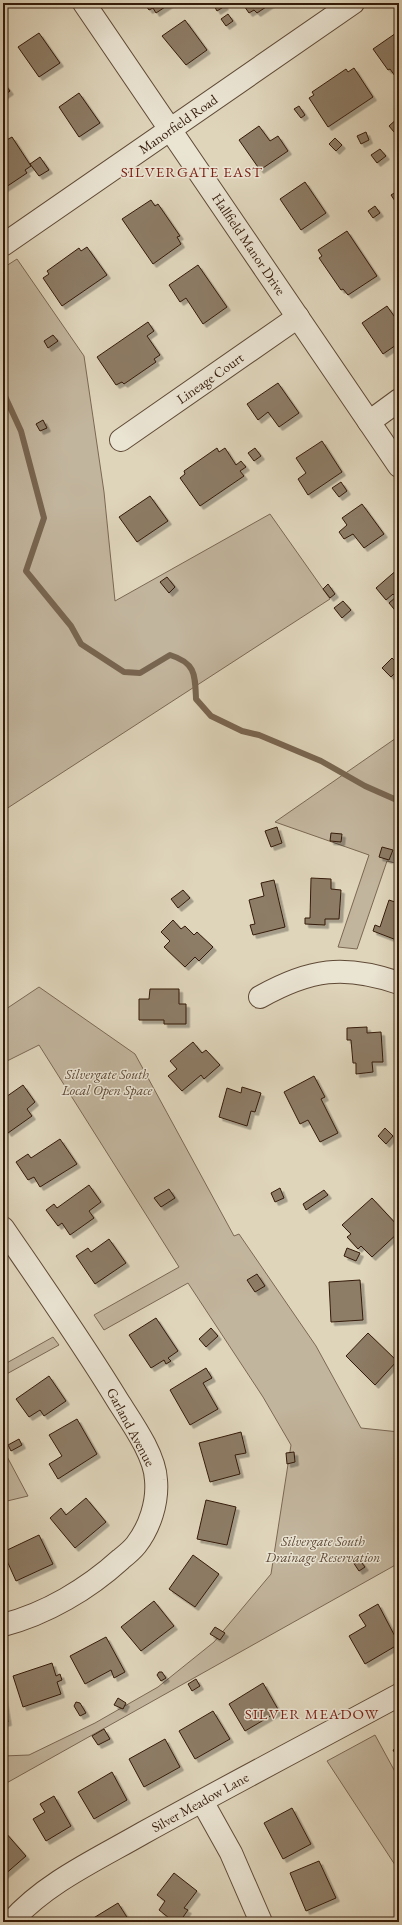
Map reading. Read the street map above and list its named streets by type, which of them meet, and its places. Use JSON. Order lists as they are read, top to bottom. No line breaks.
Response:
{"streets":{"street":["Manorfield Road","Hallfield Manor Drive","Lineage Court","Garland Avenue","Silver Meadow Lane"]},"crossings":[["Manorfield Road","Hallfield Manor Drive"],["Hallfield Manor Drive","Lineage Court"]],"districts":["SILVERGATE EAST","SILVER MEADOW"],"parks":["Silvergate South Local Open Space","Silvergate South Drainage Reservation"]}
